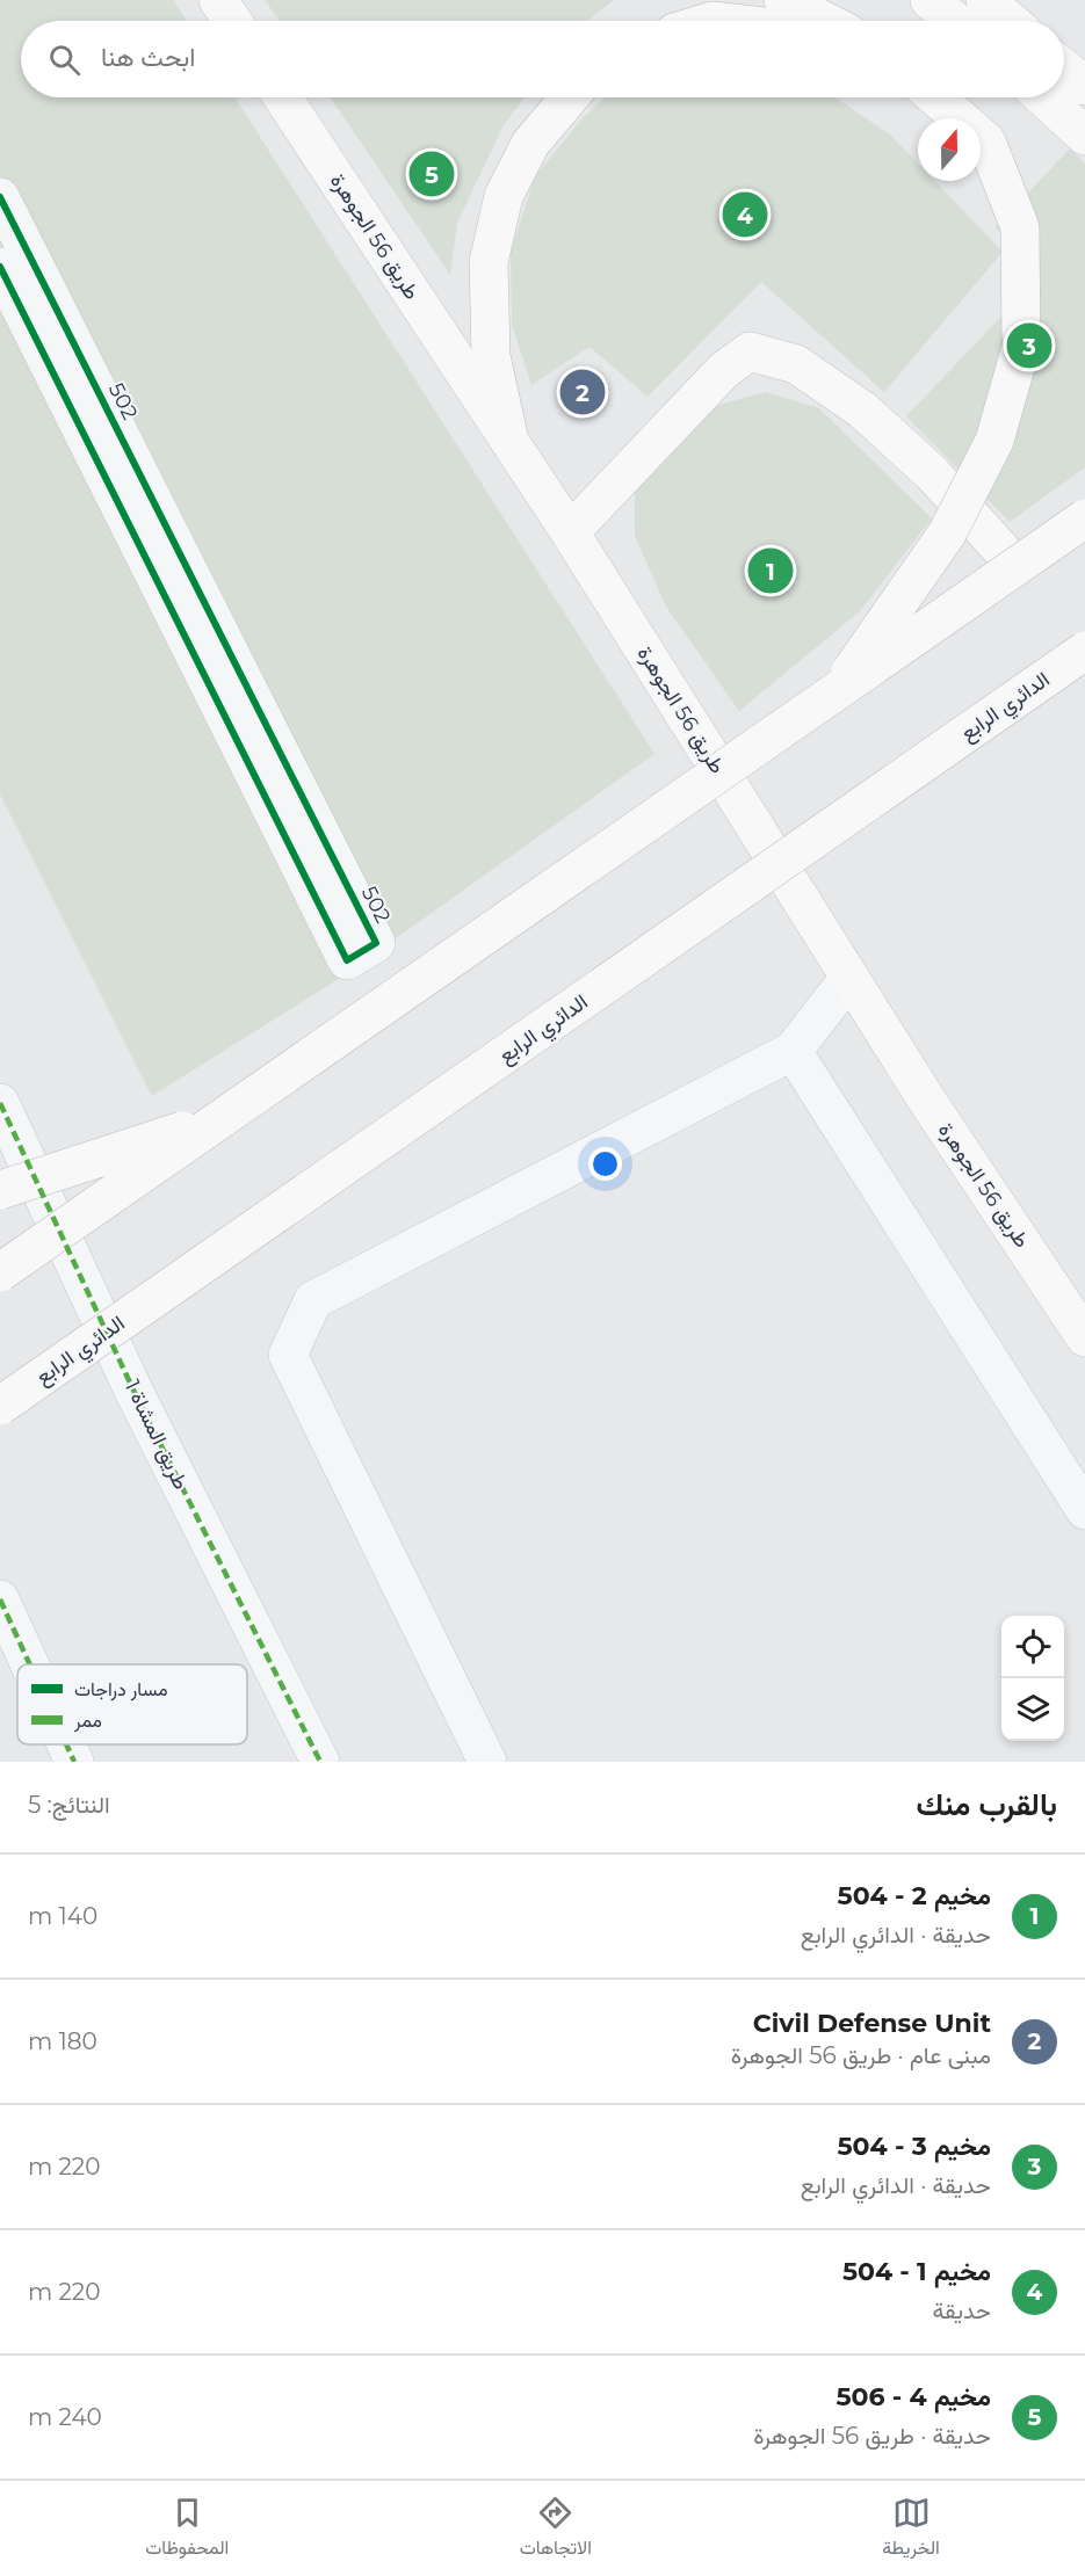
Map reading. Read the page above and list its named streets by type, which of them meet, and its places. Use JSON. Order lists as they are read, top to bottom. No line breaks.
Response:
{"streets":{"main road":["طريق 56 الجوهرة","الدائري الرابع"],"street":["502","طريق المشاة 1"]},"legend":["مسار دراجات","ممر"],"north":"top","page":{"search":"ابحث هنا","pins":["5","4","3","2","1"],"heading":["بالقرب منك","النتائج: 5"],"list":[{"mark":"1","name":"مخيم 2 - 504","note":"حديقة · الدائري الرابع","value":"140 m"},{"mark":"2","name":"Civil Defense Unit","note":"مبنى عام · طريق 56 الجوهرة","value":"180 m"},{"mark":"3","name":"مخيم 3 - 504","note":"حديقة · الدائري الرابع","value":"220 m"},{"mark":"4","name":"مخيم 1 - 504","note":"حديقة","value":"220 m"},{"mark":"5","name":"مخيم 4 - 506","note":"حديقة · طريق 56 الجوهرة","value":"240 m"}],"nav":["الخريطة","الاتجاهات","المحفوظات"]}}
